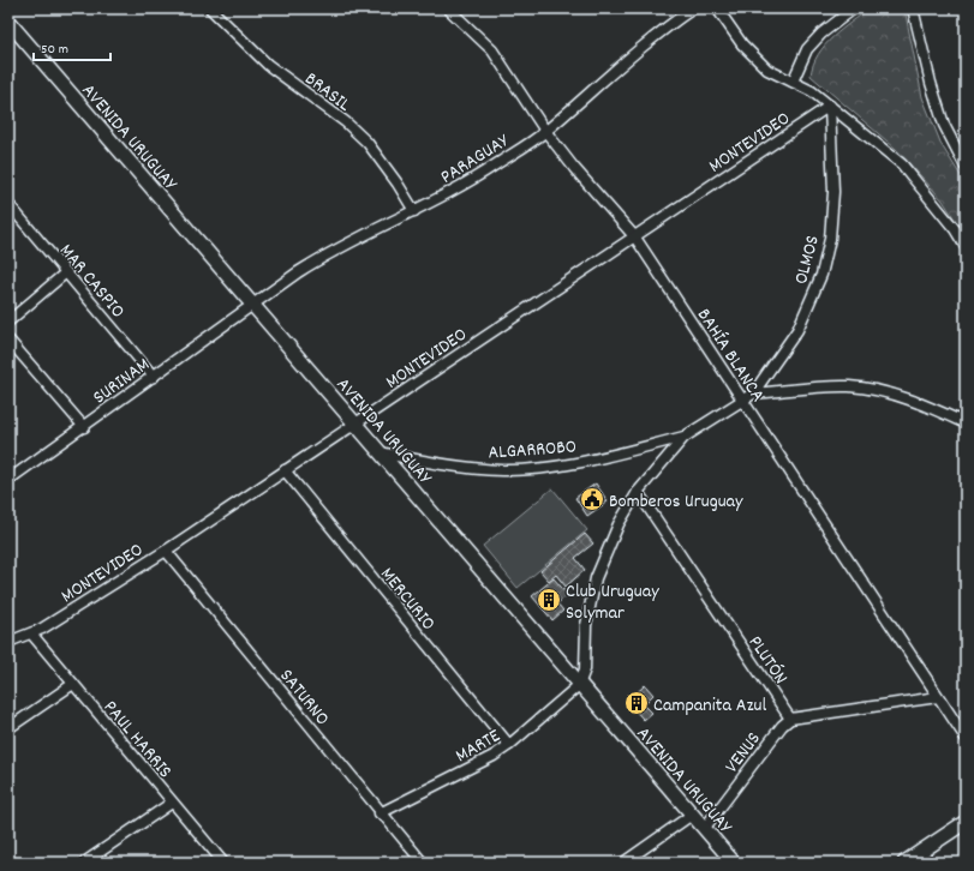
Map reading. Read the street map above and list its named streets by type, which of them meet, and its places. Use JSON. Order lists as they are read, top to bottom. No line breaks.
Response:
{"streets":{"street":["BRASIL","AVENIDA URUGUAY","MONTEVIDEO","PARAGUAY","OLMOS","MAR CASPIO","BAHÍA BLANCA","SURINAM","ALGARROBO","MERCURIO","PLUTÓN","SATURNO","PAUL HARRIS","MARTE","VENUS"]},"crossings":[["BRASIL","PARAGUAY"],["AVENIDA URUGUAY","MONTEVIDEO"],["AVENIDA URUGUAY","PARAGUAY"],["AVENIDA URUGUAY","SURINAM"],["AVENIDA URUGUAY","ALGARROBO"],["AVENIDA URUGUAY","MARTE"],["AVENIDA URUGUAY","VENUS"],["MONTEVIDEO","OLMOS"],["MONTEVIDEO","BAHÍA BLANCA"],["MONTEVIDEO","MERCURIO"],["MONTEVIDEO","SATURNO"],["MONTEVIDEO","PAUL HARRIS"],["PARAGUAY","BAHÍA BLANCA"],["PARAGUAY","SURINAM"],["OLMOS","BAHÍA BLANCA"],["OLMOS","ALGARROBO"],["MAR CASPIO","SURINAM"],["MERCURIO","MARTE"],["PLUTÓN","VENUS"],["SATURNO","MARTE"]],"places":{"public building":["Bomberos Uruguay"],"building":["Club Uruguay Solymar","Campanita Azul"]},"scale_bar":"50 m"}
